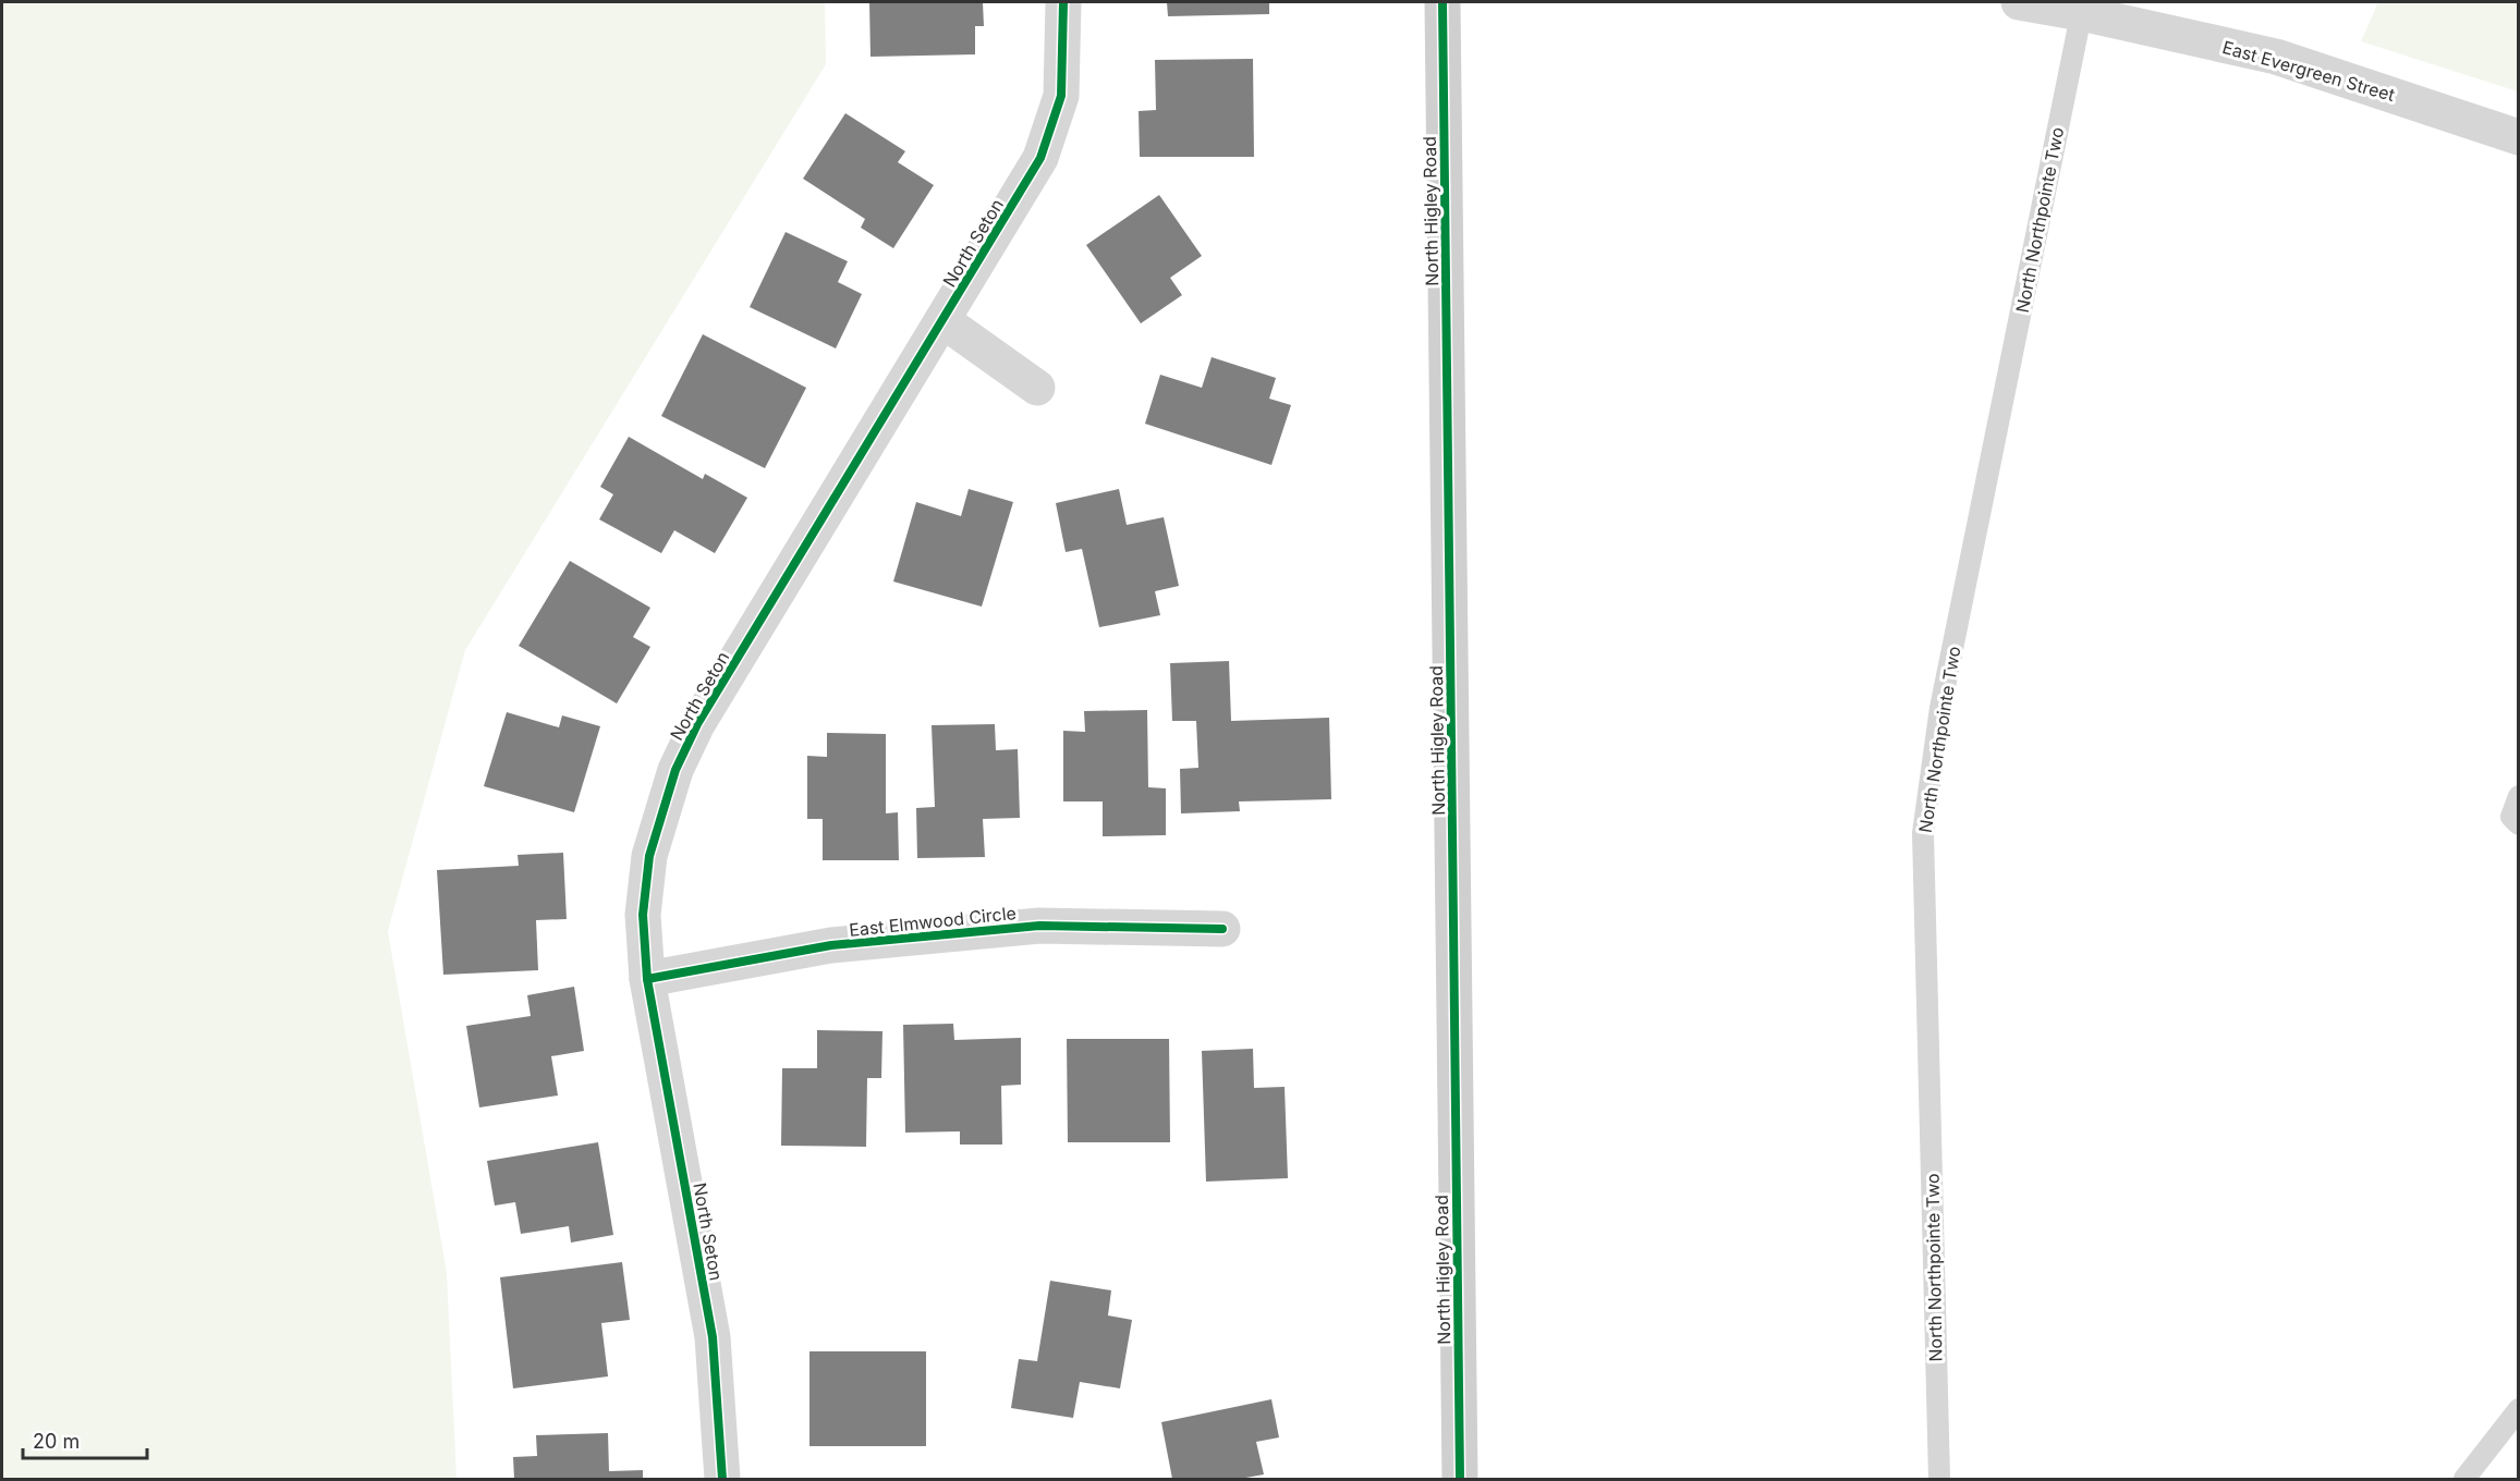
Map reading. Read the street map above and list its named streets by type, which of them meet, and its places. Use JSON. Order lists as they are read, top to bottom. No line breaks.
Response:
{"streets":{"main road":["North Higley Road"],"street":["East Evergreen Street","North Seton","East Elmwood Circle"],"lane":["North Northpointe Two"]},"crossings":[["East Evergreen Street","North Northpointe Two"],["North Seton","East Elmwood Circle"]],"scale_bar":"20 m"}
